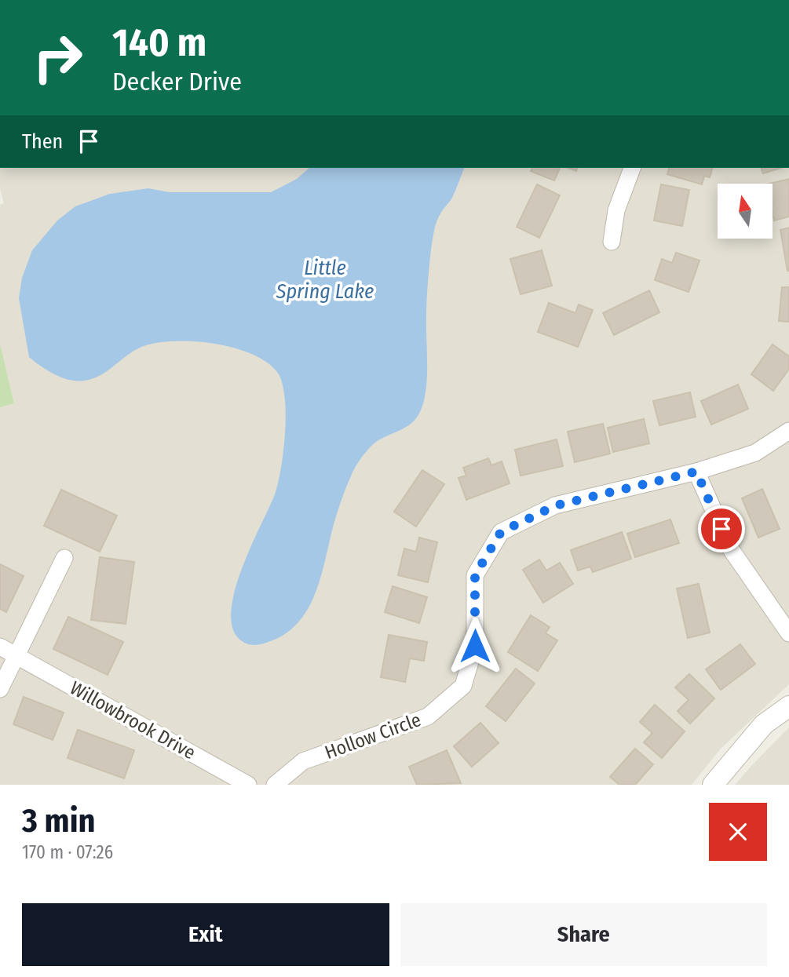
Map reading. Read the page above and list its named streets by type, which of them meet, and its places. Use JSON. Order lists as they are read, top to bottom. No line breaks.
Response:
{"streets":{"street":["Willowbrook Drive","Hollow Circle"]},"water":["Little Spring Lake"],"north":"top","page":{"turn":["140 m","Decker Drive"],"then":"Then","heading":["3 min","170 m · 07:26"],"buttons":["Exit","Share"]}}
